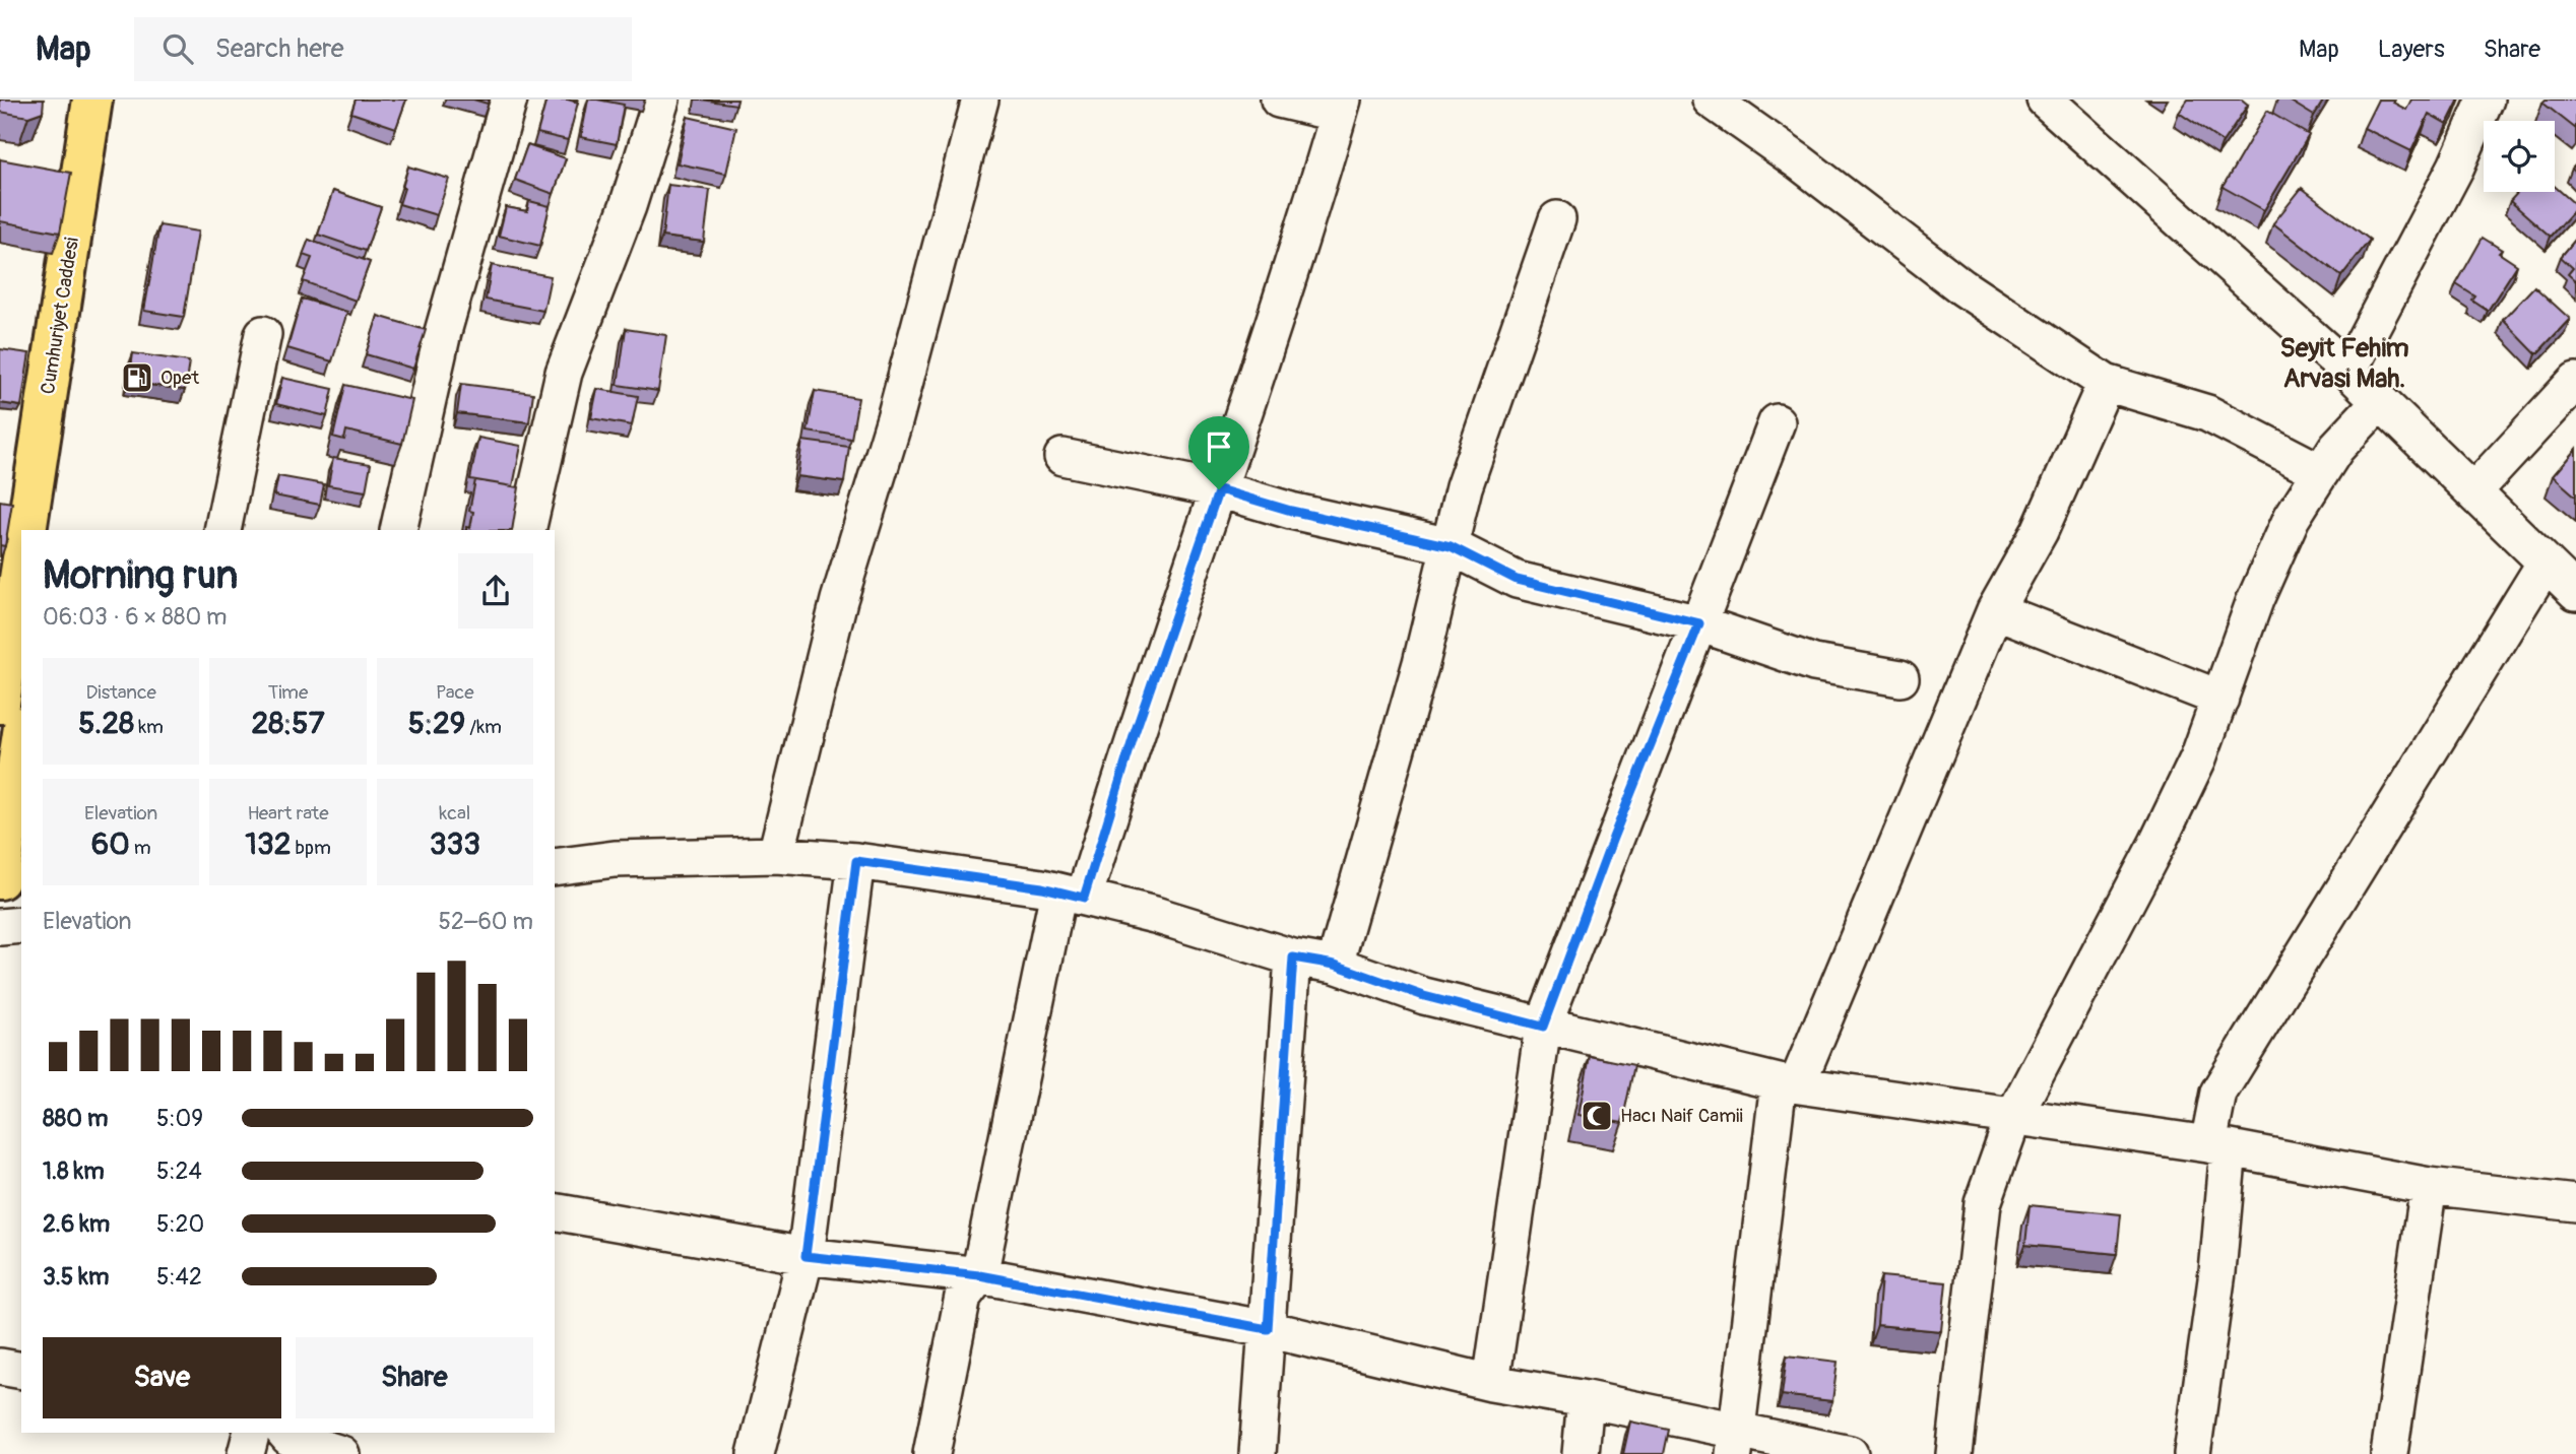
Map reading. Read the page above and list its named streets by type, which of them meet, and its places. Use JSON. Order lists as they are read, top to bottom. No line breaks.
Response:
{"streets":{"main road":["Cumhuriyet Caddesi"]},"districts":["Seyit Fehim Arvasi Mah."],"places":{"fuel station":["Opet"],"mosque":["Hacı Naif Camii"]},"page":{"header":"Map","search":"Search here","nav":["Map","Layers","Share"],"heading":["Morning run","06:03 · 6 × 880 m"],"stats":[["Distance","5.28 km"],["Time","28:57"],["Pace","5:29 /km"],["Elevation","60 m"],["Heart rate","132 bpm"],["kcal","333"]],"chart":["Elevation","52–60 m"],"list":[{"name":"880 m","note":"5:09"},{"name":"1.8 km","note":"5:24"},{"name":"2.6 km","note":"5:20"},{"name":"3.5 km","note":"5:42"}],"buttons":["Save","Share"]}}
